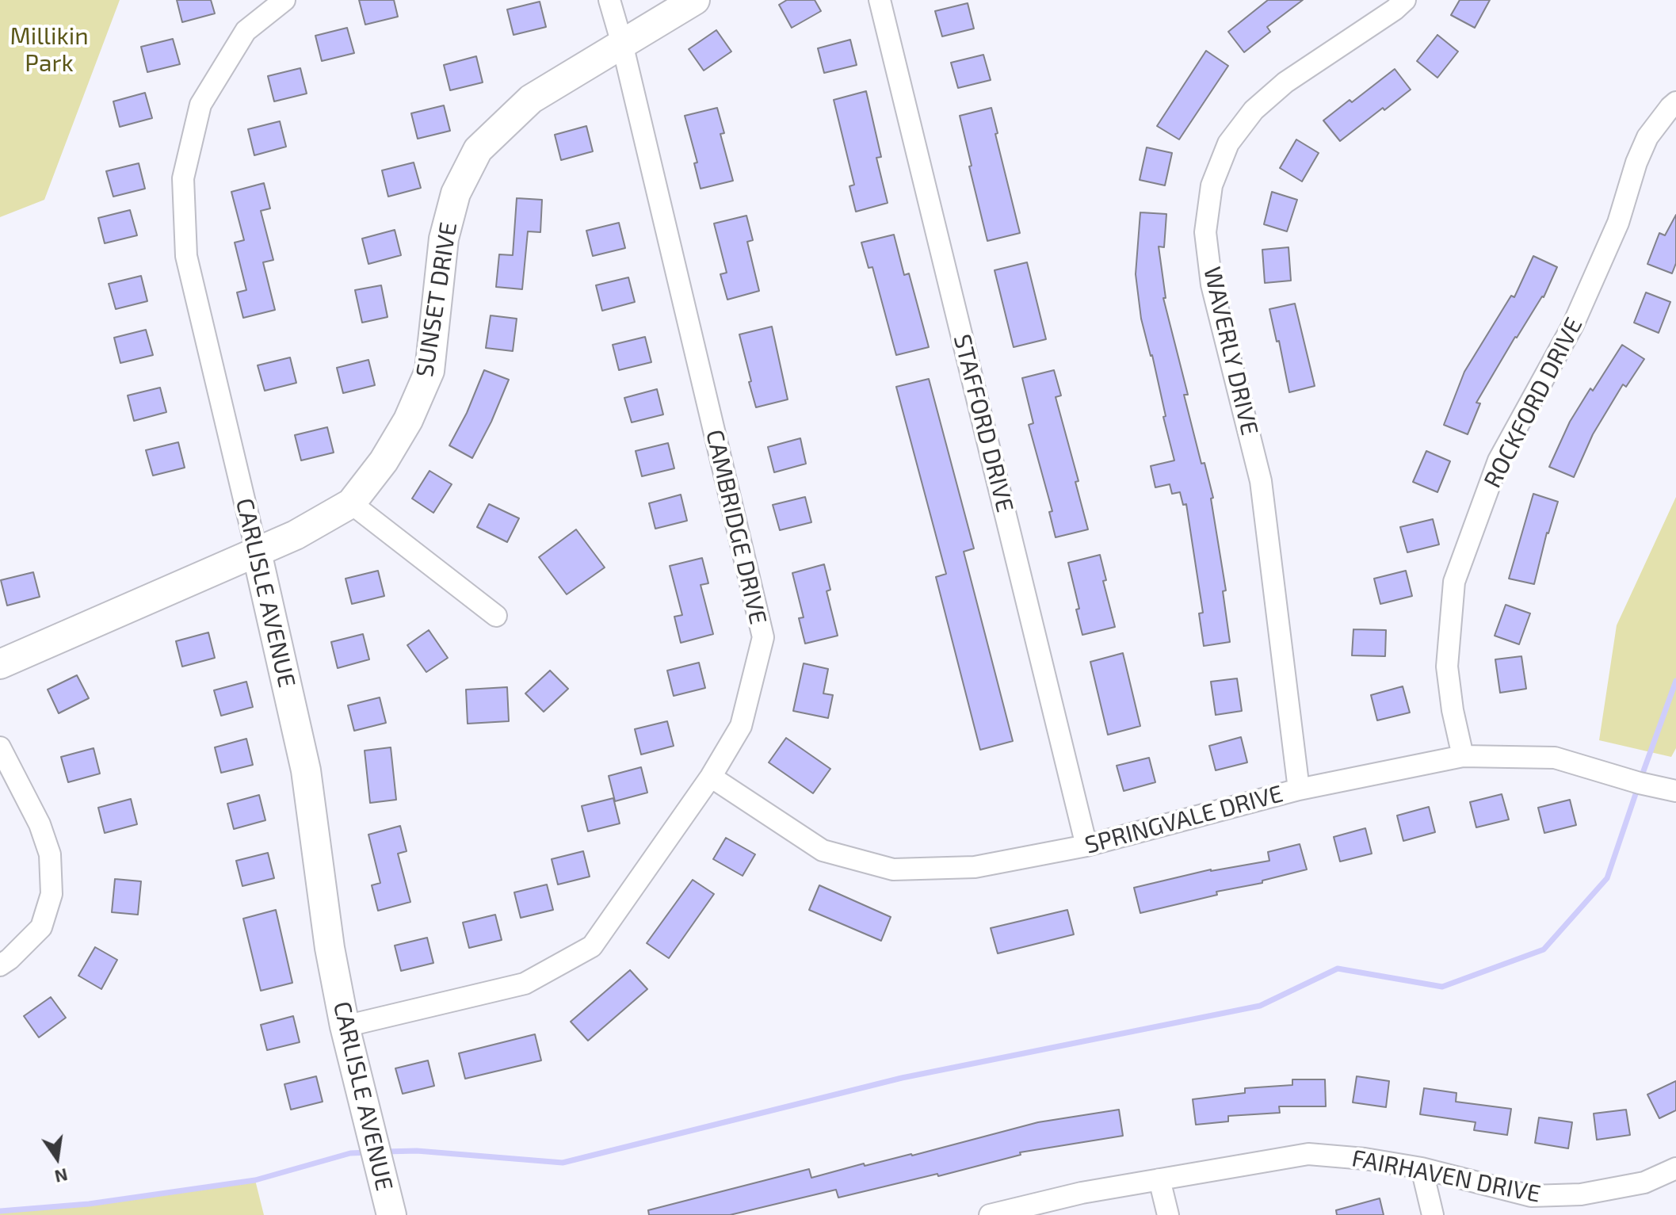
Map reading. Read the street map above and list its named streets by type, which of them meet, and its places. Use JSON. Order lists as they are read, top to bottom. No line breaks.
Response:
{"streets":{"street":["SUNSET DRIVE","WAVERLY DRIVE","ROCKFORD DRIVE","STAFFORD DRIVE","CAMBRIDGE DRIVE","CARLISLE AVENUE","SPRINGVALE DRIVE","FAIRHAVEN DRIVE"]},"crossings":[["SUNSET DRIVE","CAMBRIDGE DRIVE"],["SUNSET DRIVE","CARLISLE AVENUE"],["WAVERLY DRIVE","SPRINGVALE DRIVE"],["ROCKFORD DRIVE","SPRINGVALE DRIVE"],["STAFFORD DRIVE","SPRINGVALE DRIVE"],["CAMBRIDGE DRIVE","CARLISLE AVENUE"],["CAMBRIDGE DRIVE","SPRINGVALE DRIVE"]],"parks":["Millikin Park"],"north":"bottom"}
